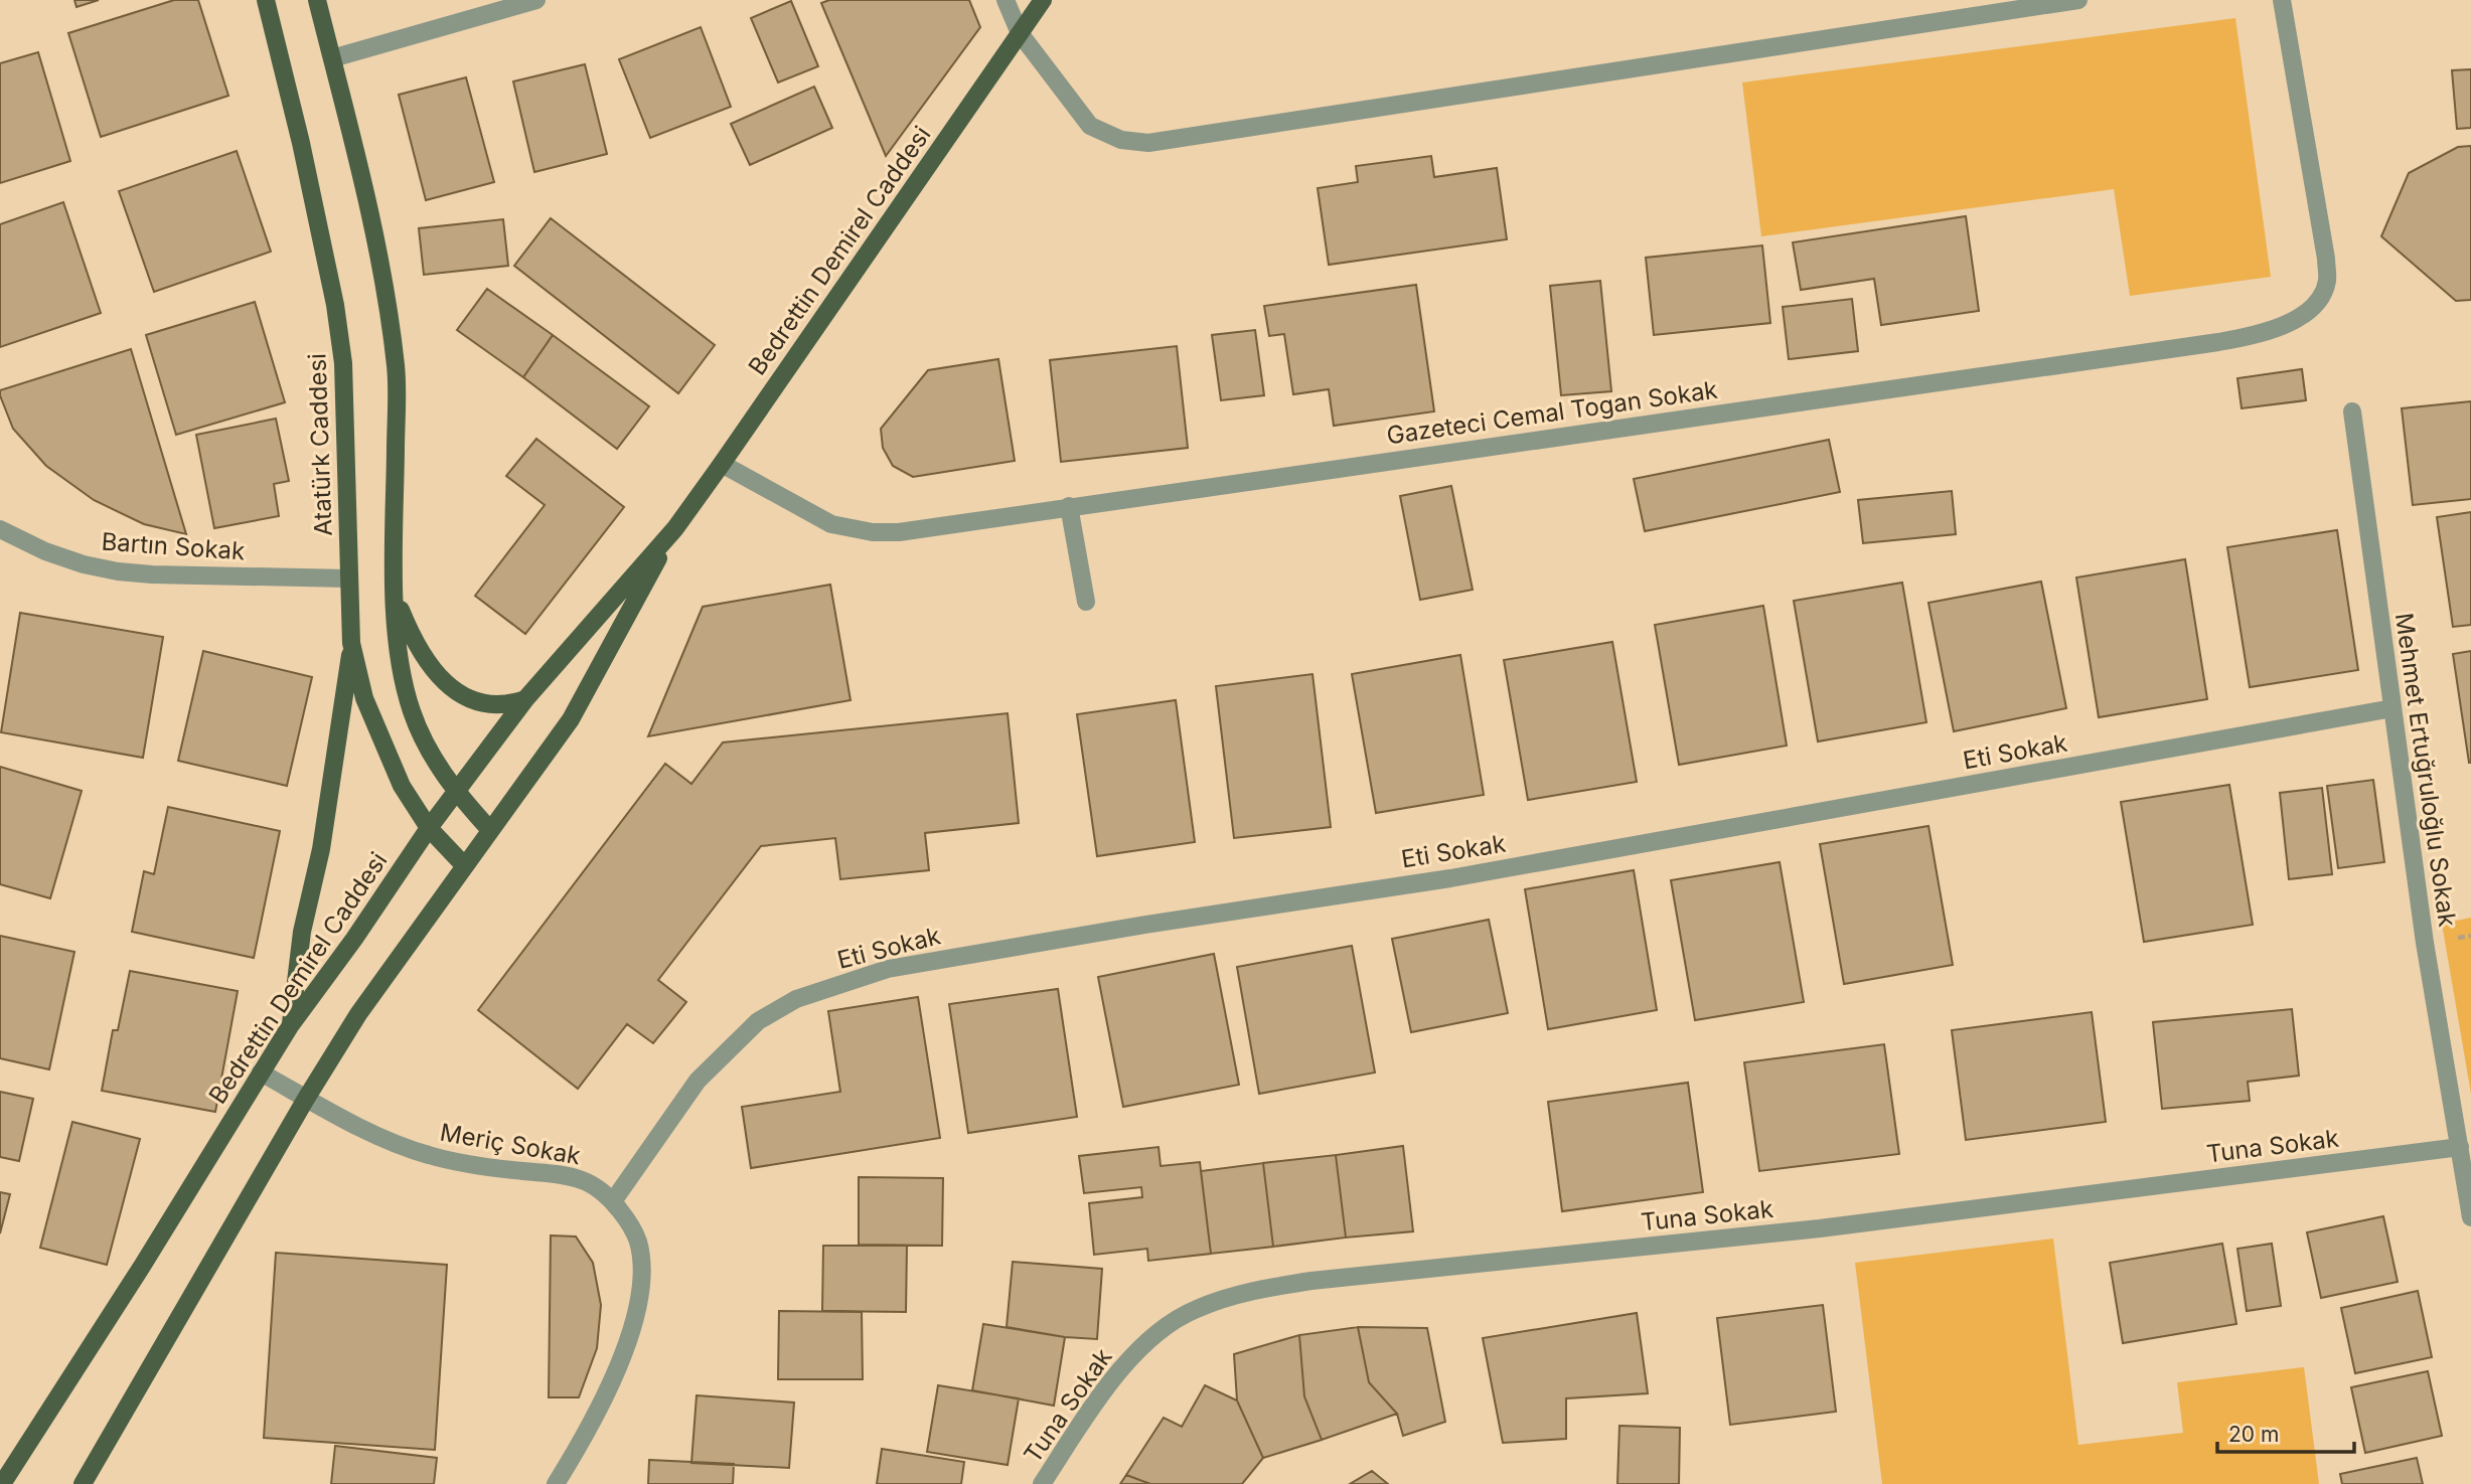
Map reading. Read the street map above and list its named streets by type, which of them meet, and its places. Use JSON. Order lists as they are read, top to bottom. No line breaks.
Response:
{"streets":{"main road":["Bedrettin Demirel Caddesi","Atatürk Caddesi"],"street":["Gazeteci Cemal Togan Sokak","Bartın Sokak","Eti Sokak","Mehmet Ertuğruloğlu Sokak","Meriç Sokak","Tuna Sokak"]},"crossings":[["Bedrettin Demirel Caddesi","Gazeteci Cemal Togan Sokak"],["Bedrettin Demirel Caddesi","Atatürk Caddesi"],["Bedrettin Demirel Caddesi","Meriç Sokak"],["Atatürk Caddesi","Bartın Sokak"],["Eti Sokak","Mehmet Ertuğruloğlu Sokak"],["Eti Sokak","Meriç Sokak"],["Mehmet Ertuğruloğlu Sokak","Tuna Sokak"]],"scale_bar":"20 m"}
